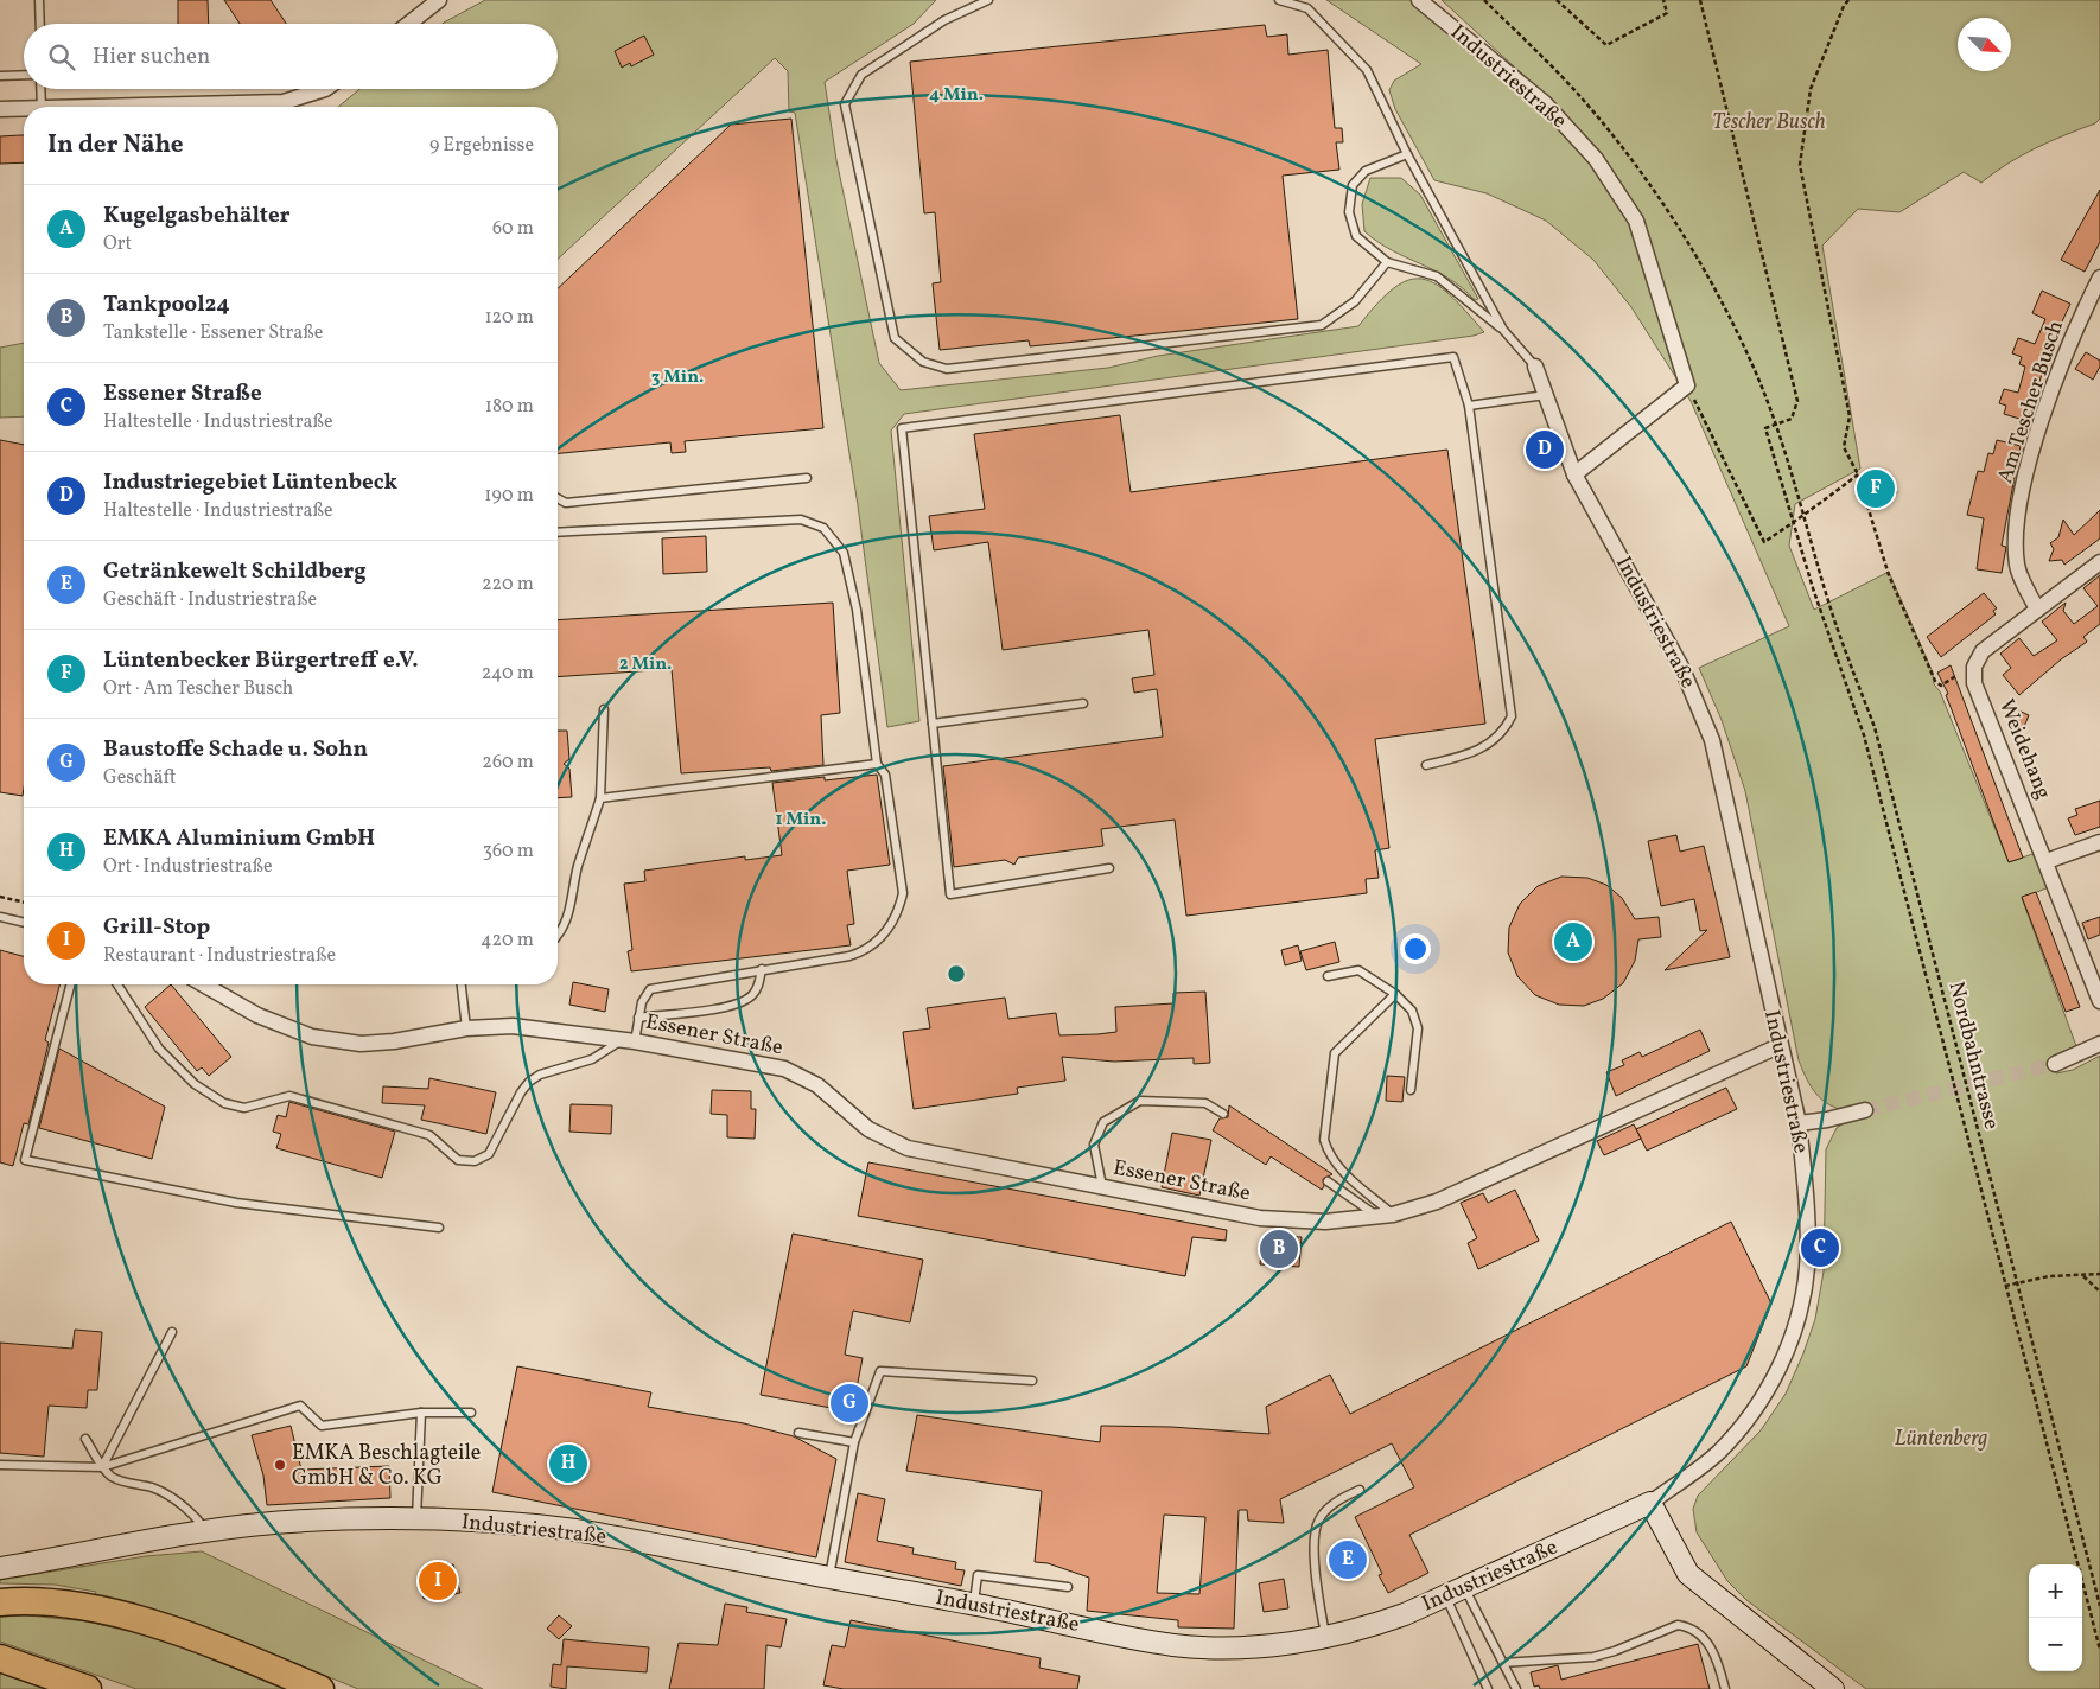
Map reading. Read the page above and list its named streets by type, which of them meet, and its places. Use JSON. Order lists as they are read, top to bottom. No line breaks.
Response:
{"streets":{"street":["Industriestraße","Am Tescher Busch","Weidehang","Essener Straße"],"path":["Nordbahntrasse"]},"crossings":[["Industriestraße","Essener Straße"]],"parks":["Tescher Busch","Lüntenberg"],"places":["EMKA Beschlagteile GmbH & Co. KG"],"north":"bottom right","page":{"search":"Hier suchen","heading":["In der Nähe","9 Ergebnisse"],"list":[{"mark":"A","name":"Kugelgasbehälter","note":"Ort","value":"60 m"},{"mark":"B","name":"Tankpool24","note":"Tankstelle · Essener Straße","value":"120 m"},{"mark":"C","name":"Essener Straße","note":"Haltestelle · Industriestraße","value":"180 m"},{"mark":"D","name":"Industriegebiet Lüntenbeck","note":"Haltestelle · Industriestraße","value":"190 m"},{"mark":"E","name":"Getränkewelt Schildberg","note":"Geschäft · Industriestraße","value":"220 m"},{"mark":"F","name":"Lüntenbecker Bürgertreff e.V.","note":"Ort · Am Tescher Busch","value":"240 m"},{"mark":"G","name":"Baustoffe Schade u. Sohn","note":"Geschäft","value":"260 m"},{"mark":"H","name":"EMKA Aluminium GmbH","note":"Ort · Industriestraße","value":"360 m"},{"mark":"I","name":"Grill-Stop","note":"Restaurant · Industriestraße","value":"420 m"}],"pins":["D","F","A","C","B","G","H","E","I"],"map_buttons":["+","−"]},"rings":["4 Min.","3 Min.","2 Min.","1 Min."]}
